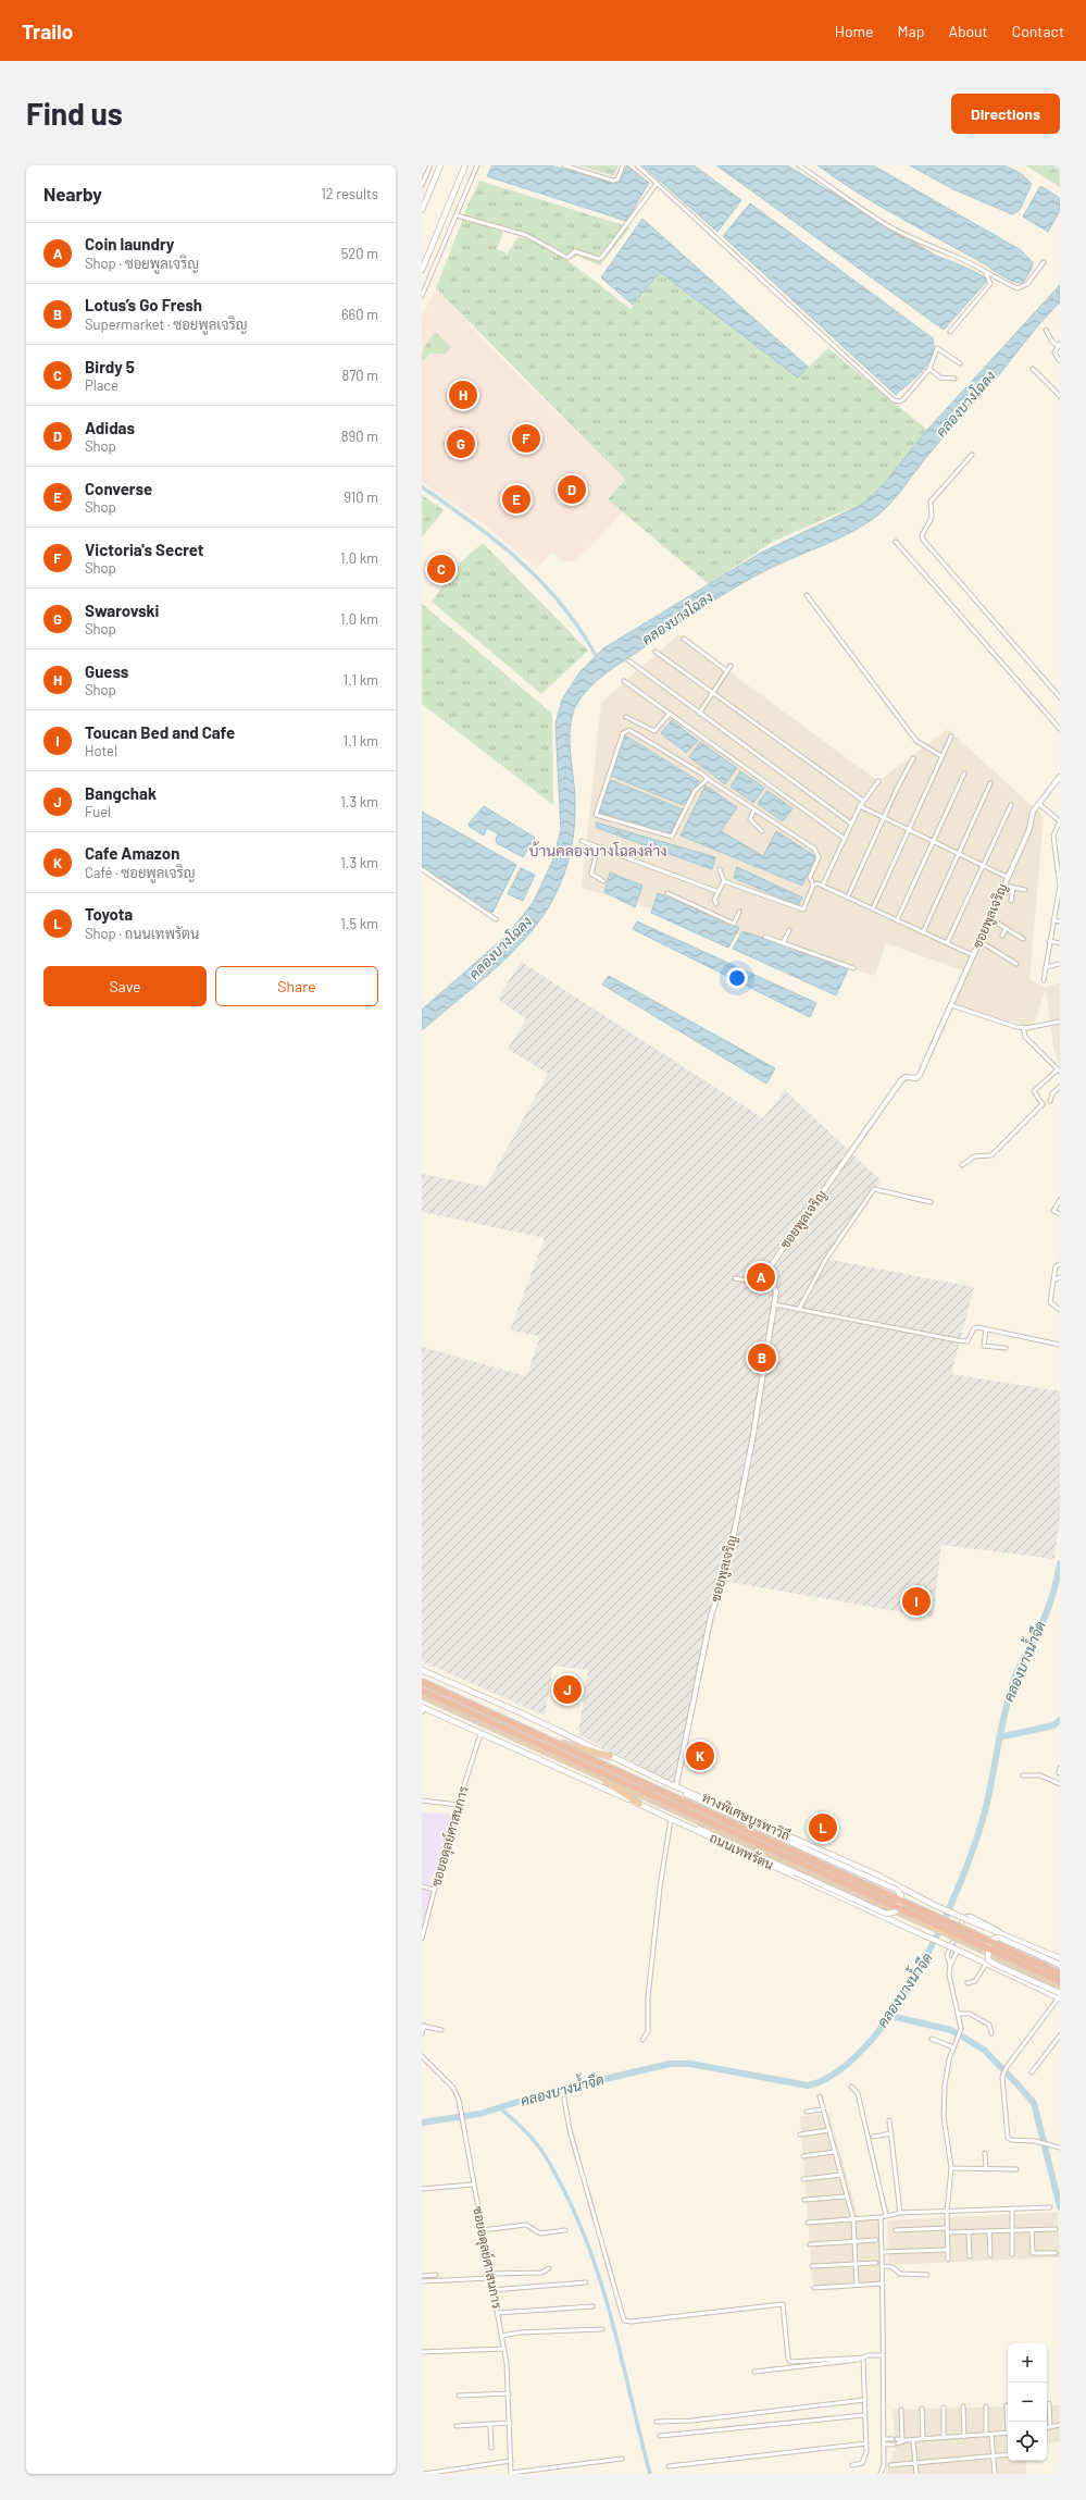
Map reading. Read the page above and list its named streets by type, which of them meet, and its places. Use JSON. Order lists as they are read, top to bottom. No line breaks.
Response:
{"streets":{"highway":["ทางพิเศษบูรพาวิถี","ถนนเทพรัตน"],"street":["ซอยพูลเจริญ","ซอยอดุลย์ศาสนการ"]},"crossings":[["ทางพิเศษบูรพาวิถี","ถนนเทพรัตน"],["ซอยอดุลย์ศาสนการ","ถนนเทพรัตน"]],"districts":["บ้านคลองบางโฉลงล่าง"],"water":["คลองบางโฉลง","คลองบางน้ำจืด"],"page":{"header":"Trailo","nav":["Home","Map","About","Contact"],"buttons":["Directions",["Save","Share"]],"title":"Find us","heading":["Nearby","12 results"],"list":[{"mark":"A","name":"Coin laundry","note":"Shop · ซอยพูลเจริญ","value":"520 m"},{"mark":"B","name":"Lotus’s Go Fresh","note":"Supermarket · ซอยพูลเจริญ","value":"660 m"},{"mark":"C","name":"Birdy 5","note":"Place","value":"870 m"},{"mark":"D","name":"Adidas","note":"Shop","value":"890 m"},{"mark":"E","name":"Converse","note":"Shop","value":"910 m"},{"mark":"F","name":"Victoria's Secret","note":"Shop","value":"1.0 km"},{"mark":"G","name":"Swarovski","note":"Shop","value":"1.0 km"},{"mark":"H","name":"Guess","note":"Shop","value":"1.1 km"},{"mark":"I","name":"Toucan Bed and Cafe","note":"Hotel","value":"1.1 km"},{"mark":"J","name":"Bangchak","note":"Fuel","value":"1.3 km"},{"mark":"K","name":"Cafe Amazon","note":"Café · ซอยพูลเจริญ","value":"1.3 km"},{"mark":"L","name":"Toyota","note":"Shop · ถนนเทพรัตน","value":"1.5 km"}],"pins":["H","F","G","D","E","C","A","B","I","J","K","L"],"map_buttons":["+","−"]}}
